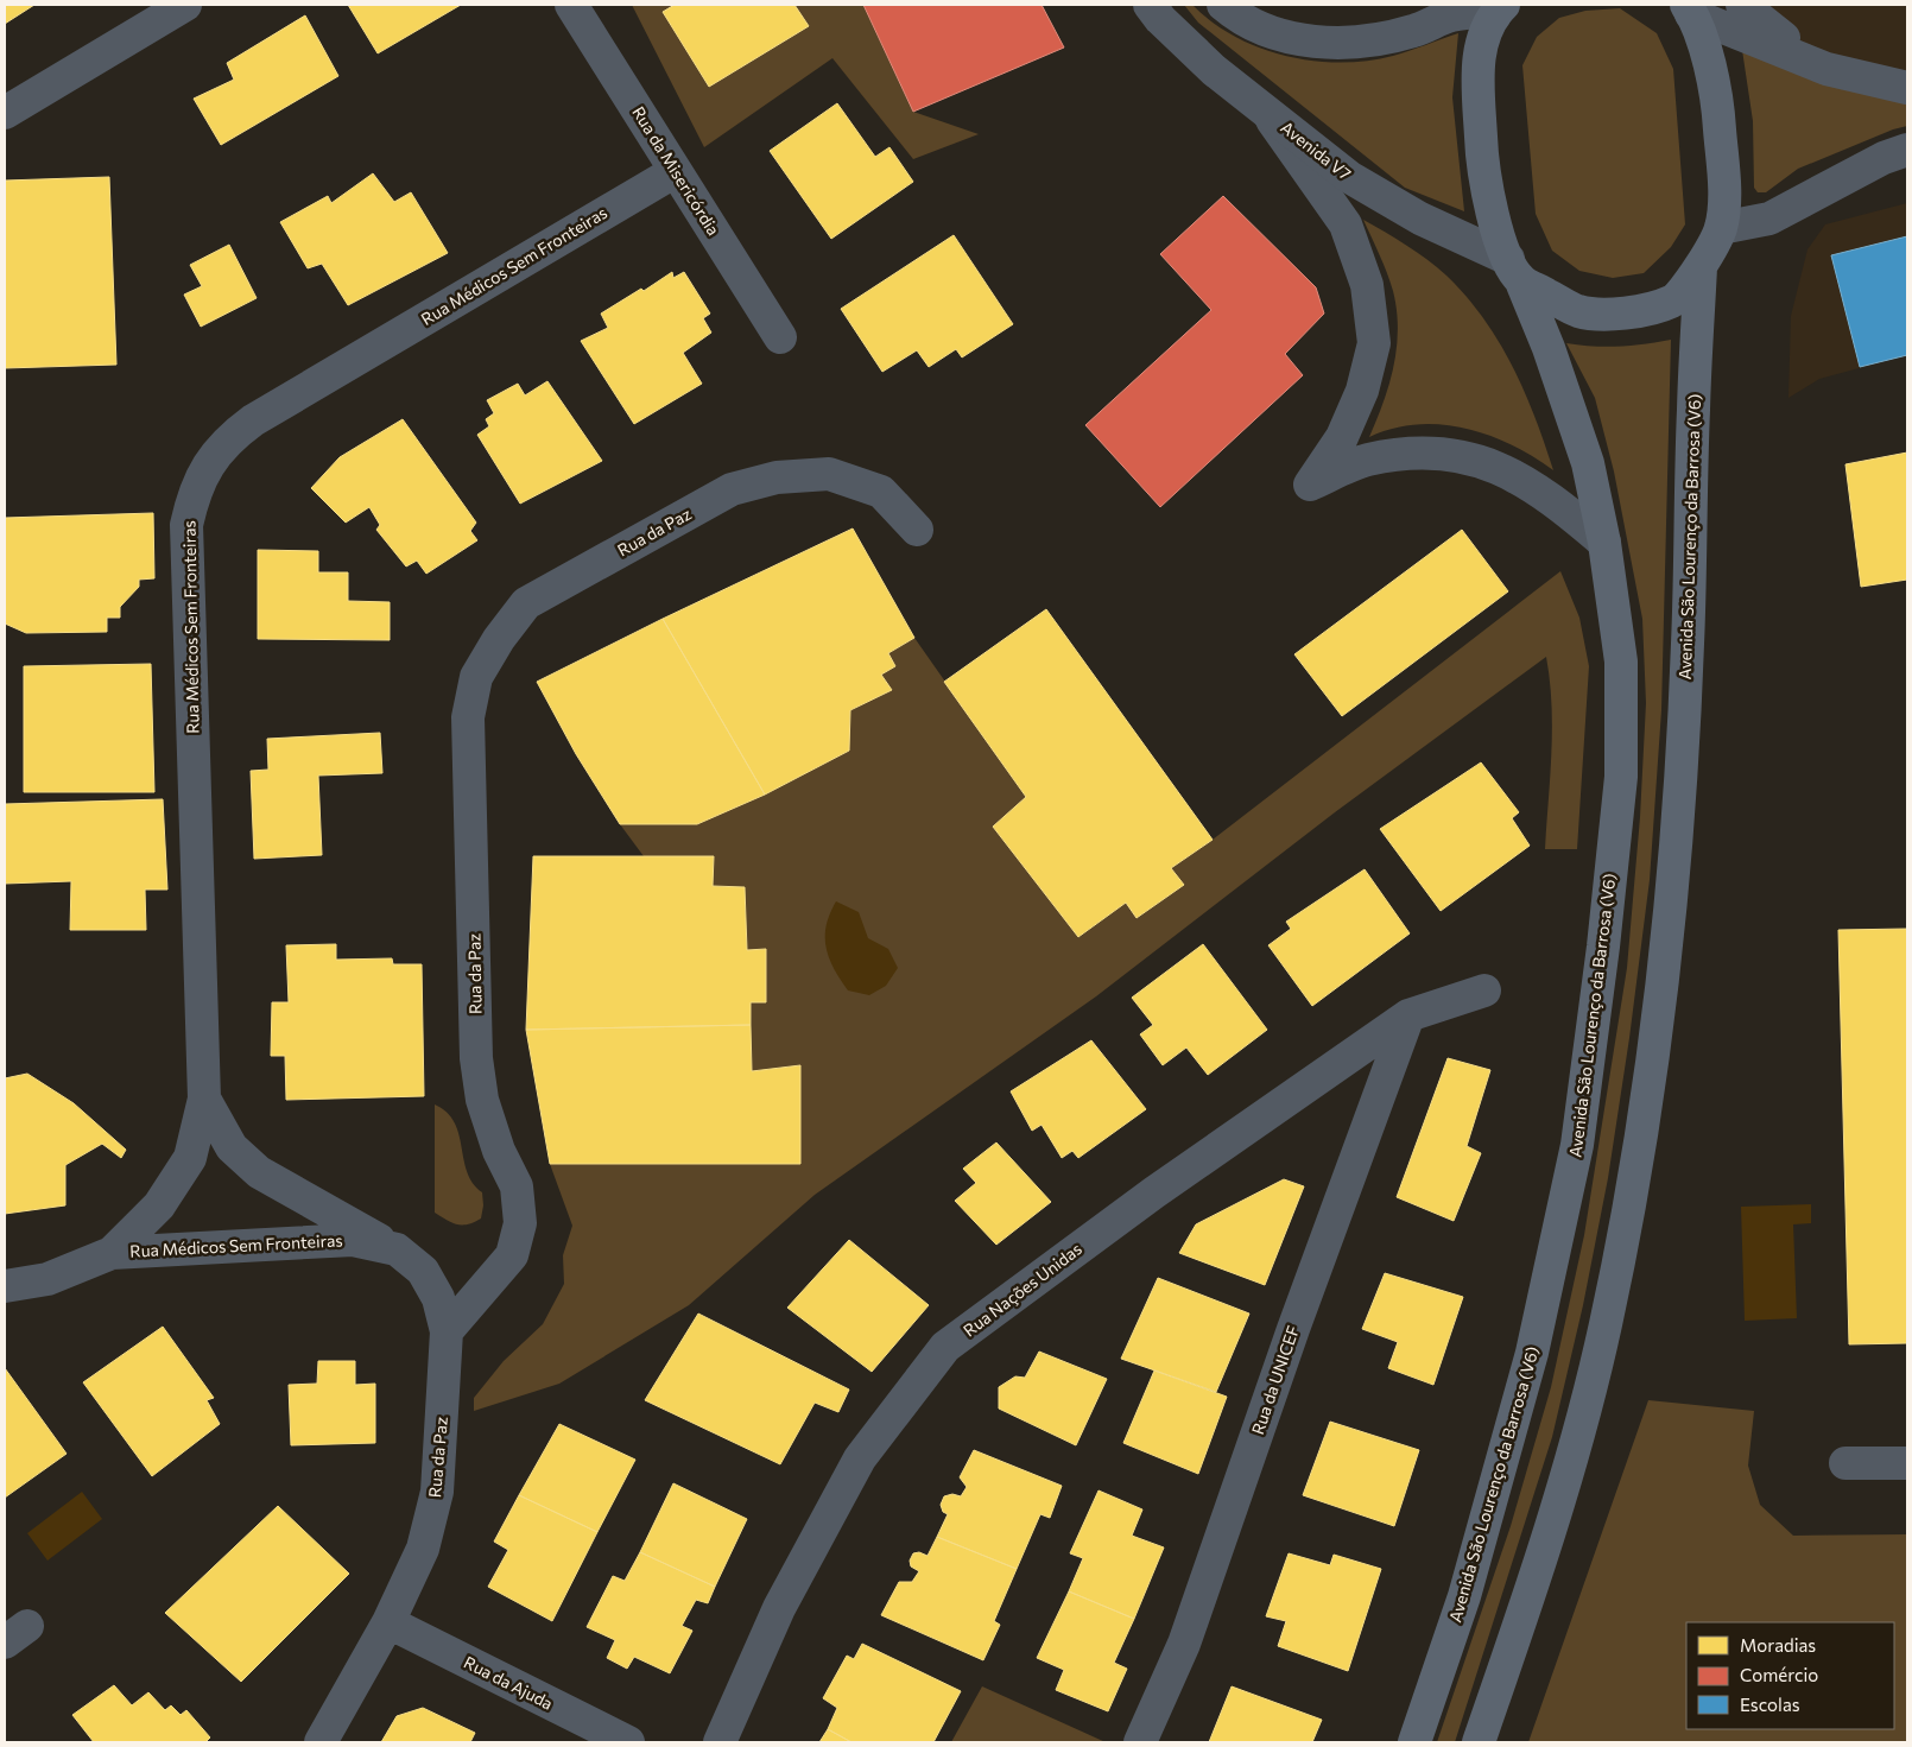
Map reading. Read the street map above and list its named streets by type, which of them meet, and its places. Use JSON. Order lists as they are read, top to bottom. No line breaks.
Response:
{"streets":{"main road":["Avenida São Lourenço da Barrosa (V6)"],"street":["Avenida V7","Rua da Misericórdia","Rua Médicos Sem Fronteiras","Rua da Paz","Rua Nações Unidas","Rua da UNICEF","Rua da Ajuda"]},"crossings":[["Avenida V7","Avenida São Lourenço da Barrosa (V6)"],["Rua da Misericórdia","Rua Médicos Sem Fronteiras"],["Rua Médicos Sem Fronteiras","Rua da Paz"],["Rua da Paz","Rua da Ajuda"],["Rua Nações Unidas","Rua da UNICEF"]],"legend":["Moradias","Comércio","Escolas"]}
